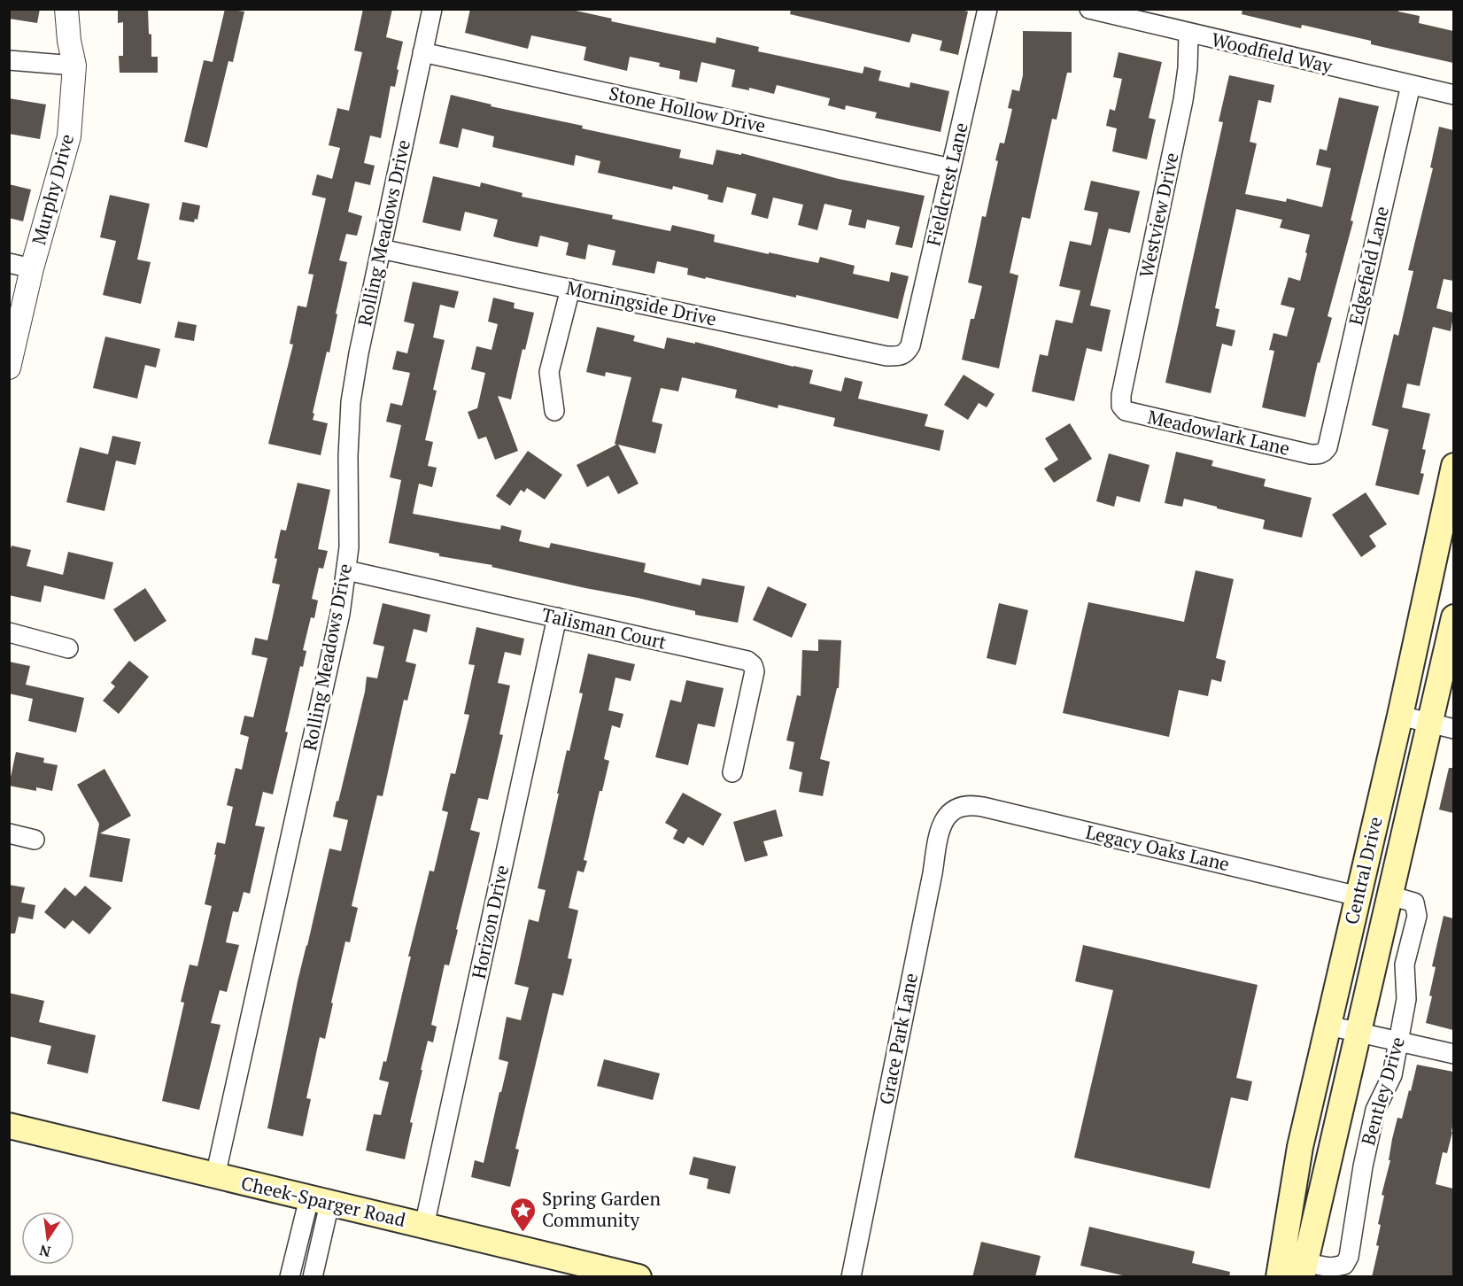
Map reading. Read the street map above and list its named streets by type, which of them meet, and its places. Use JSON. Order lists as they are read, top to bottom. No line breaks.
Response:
{"streets":{"main road":["Central Drive","Cheek-Sparger Road"],"street":["Woodfield Way","Stone Hollow Drive","Fieldcrest Lane","Murphy Drive","Westview Drive","Rolling Meadows Drive","Edgefield Lane","Morningside Drive","Meadowlark Lane","Talisman Court","Legacy Oaks Lane","Horizon Drive","Grace Park Lane","Bentley Drive"]},"crossings":[["Woodfield Way","Westview Drive"],["Woodfield Way","Edgefield Lane"],["Stone Hollow Drive","Fieldcrest Lane"],["Stone Hollow Drive","Rolling Meadows Drive"],["Fieldcrest Lane","Morningside Drive"],["Westview Drive","Meadowlark Lane"],["Rolling Meadows Drive","Morningside Drive"],["Rolling Meadows Drive","Talisman Court"],["Rolling Meadows Drive","Cheek-Sparger Road"],["Edgefield Lane","Meadowlark Lane"],["Talisman Court","Horizon Drive"],["Legacy Oaks Lane","Central Drive"],["Legacy Oaks Lane","Grace Park Lane"],["Central Drive","Bentley Drive"],["Horizon Drive","Cheek-Sparger Road"]],"places":{"place":["Spring Garden Community"]},"north":"bottom"}
